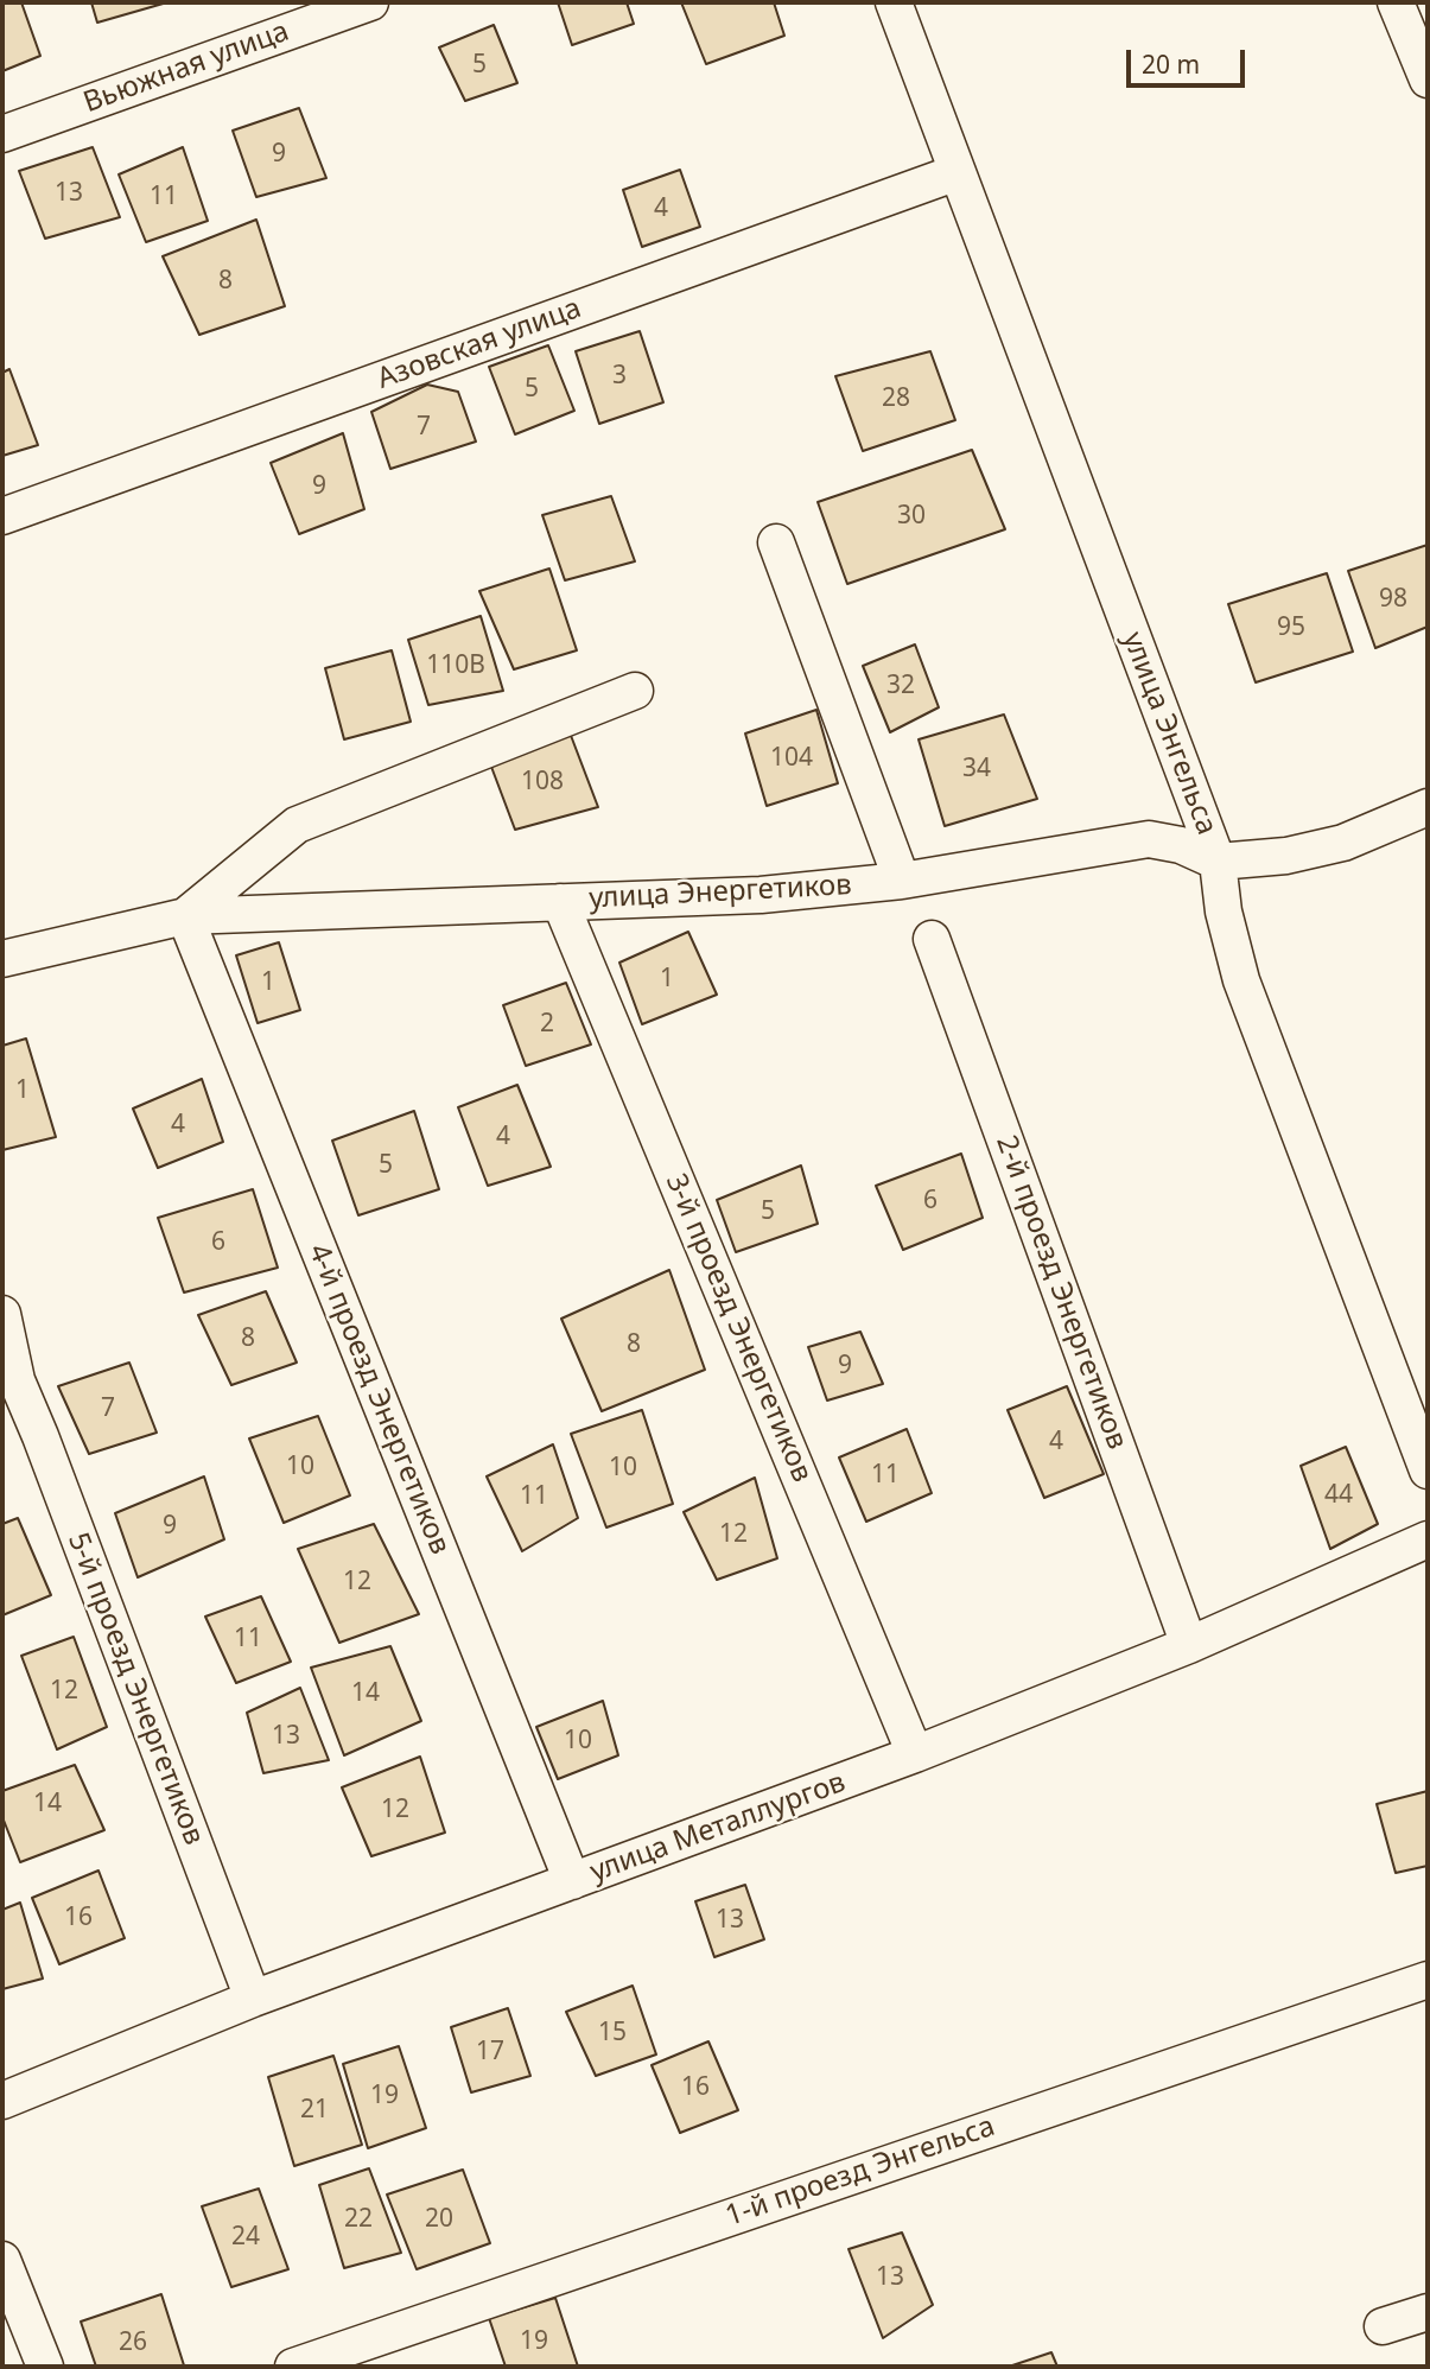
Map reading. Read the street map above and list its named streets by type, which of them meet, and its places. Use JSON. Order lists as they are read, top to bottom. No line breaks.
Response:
{"streets":{"street":["Вьюжная улица","Азовская улица","улица Энгельса","улица Энергетиков","2-й проезд Энергетиков","3-й проезд Энергетиков","4-й проезд Энергетиков","5-й проезд Энергетиков","улица Металлургов","1-й проезд Энгельса"]},"crossings":[["Азовская улица","улица Энгельса"],["улица Энгельса","улица Энергетиков"],["улица Энергетиков","3-й проезд Энергетиков"],["улица Энергетиков","4-й проезд Энергетиков"],["2-й проезд Энергетиков","улица Металлургов"],["3-й проезд Энергетиков","улица Металлургов"],["4-й проезд Энергетиков","улица Металлургов"],["5-й проезд Энергетиков","улица Металлургов"]],"house_numbers":["5","9","13","11","4","8","3","5","28","7","9","30","98","95","110В","32","104","34","108","1","1","2","1","4","4","5","6","5","6","8","8","9","7","4","10","10","11","44","11","9","12","12","11","12","14","13","10","14","12","16","13","15","17","16","19","21","22","20","24","13","19","26"],"scale_bar":"20 m"}
